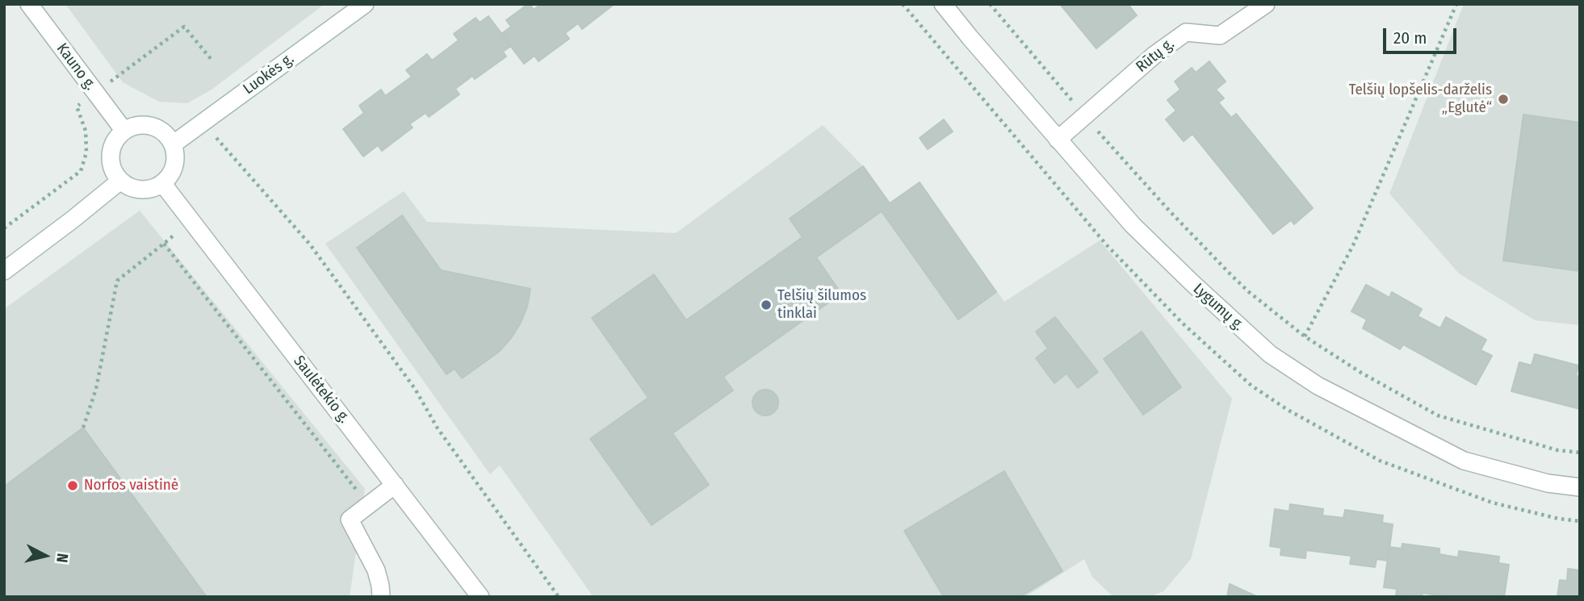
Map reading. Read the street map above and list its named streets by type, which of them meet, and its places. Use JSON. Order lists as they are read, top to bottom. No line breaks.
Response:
{"streets":{"street":["Rūtų g.","Kauno g.","Luokės g.","Lygumų g.","Saulėtekio g."]},"crossings":[["Rūtų g.","Lygumų g."],["Kauno g.","Luokės g."],["Kauno g.","Saulėtekio g."],["Luokės g.","Saulėtekio g."]],"places":["Telšių lopšelis-darželis „Eglutė“","Telšių šilumos tinklai","Norfos vaistinė"],"scale_bar":"20 m","north":"right"}
